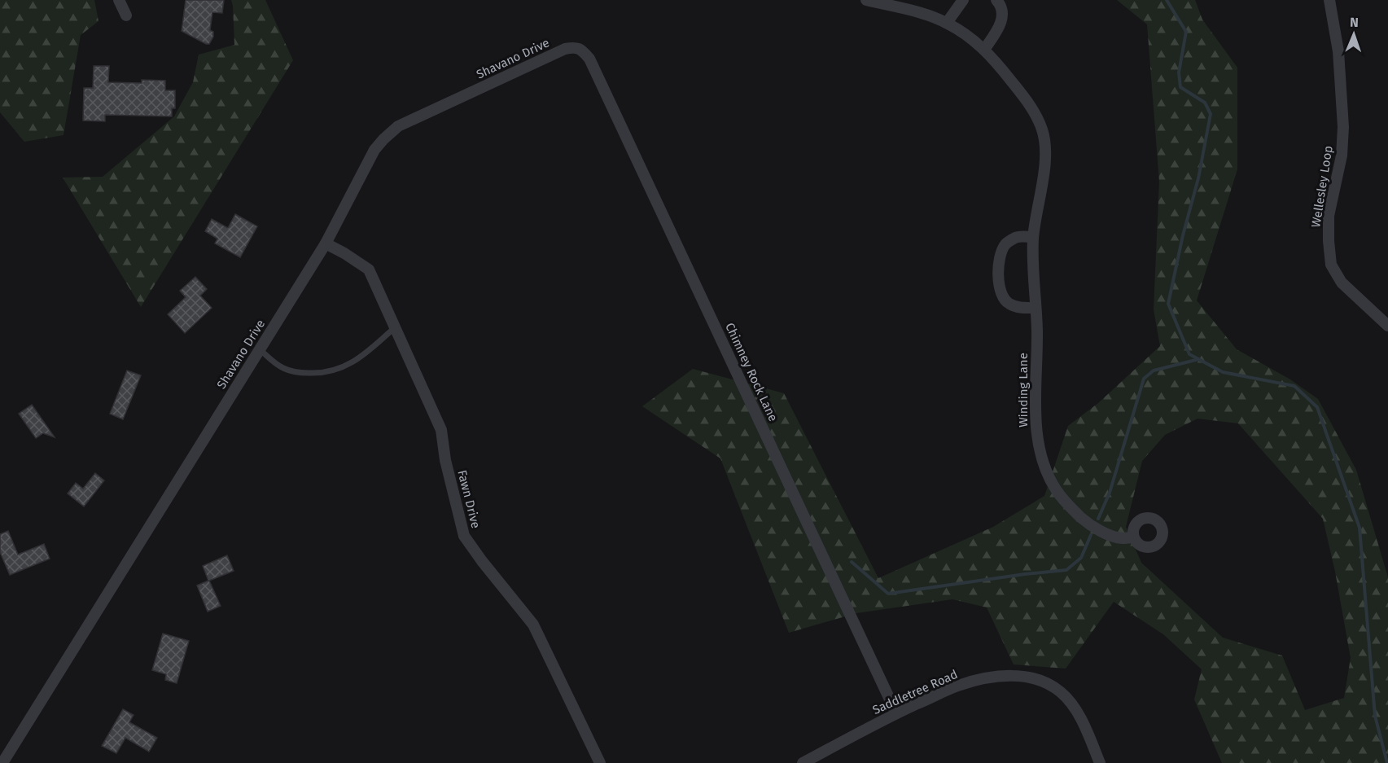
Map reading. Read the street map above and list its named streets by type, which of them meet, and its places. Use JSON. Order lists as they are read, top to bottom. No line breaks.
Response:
{"streets":{"street":["Shavano Drive","Wellesley Loop","Chimney Rock Lane","Winding Lane","Fawn Drive","Saddletree Road"]},"crossings":[["Shavano Drive","Chimney Rock Lane"],["Shavano Drive","Fawn Drive"],["Chimney Rock Lane","Saddletree Road"]],"north":"top"}
